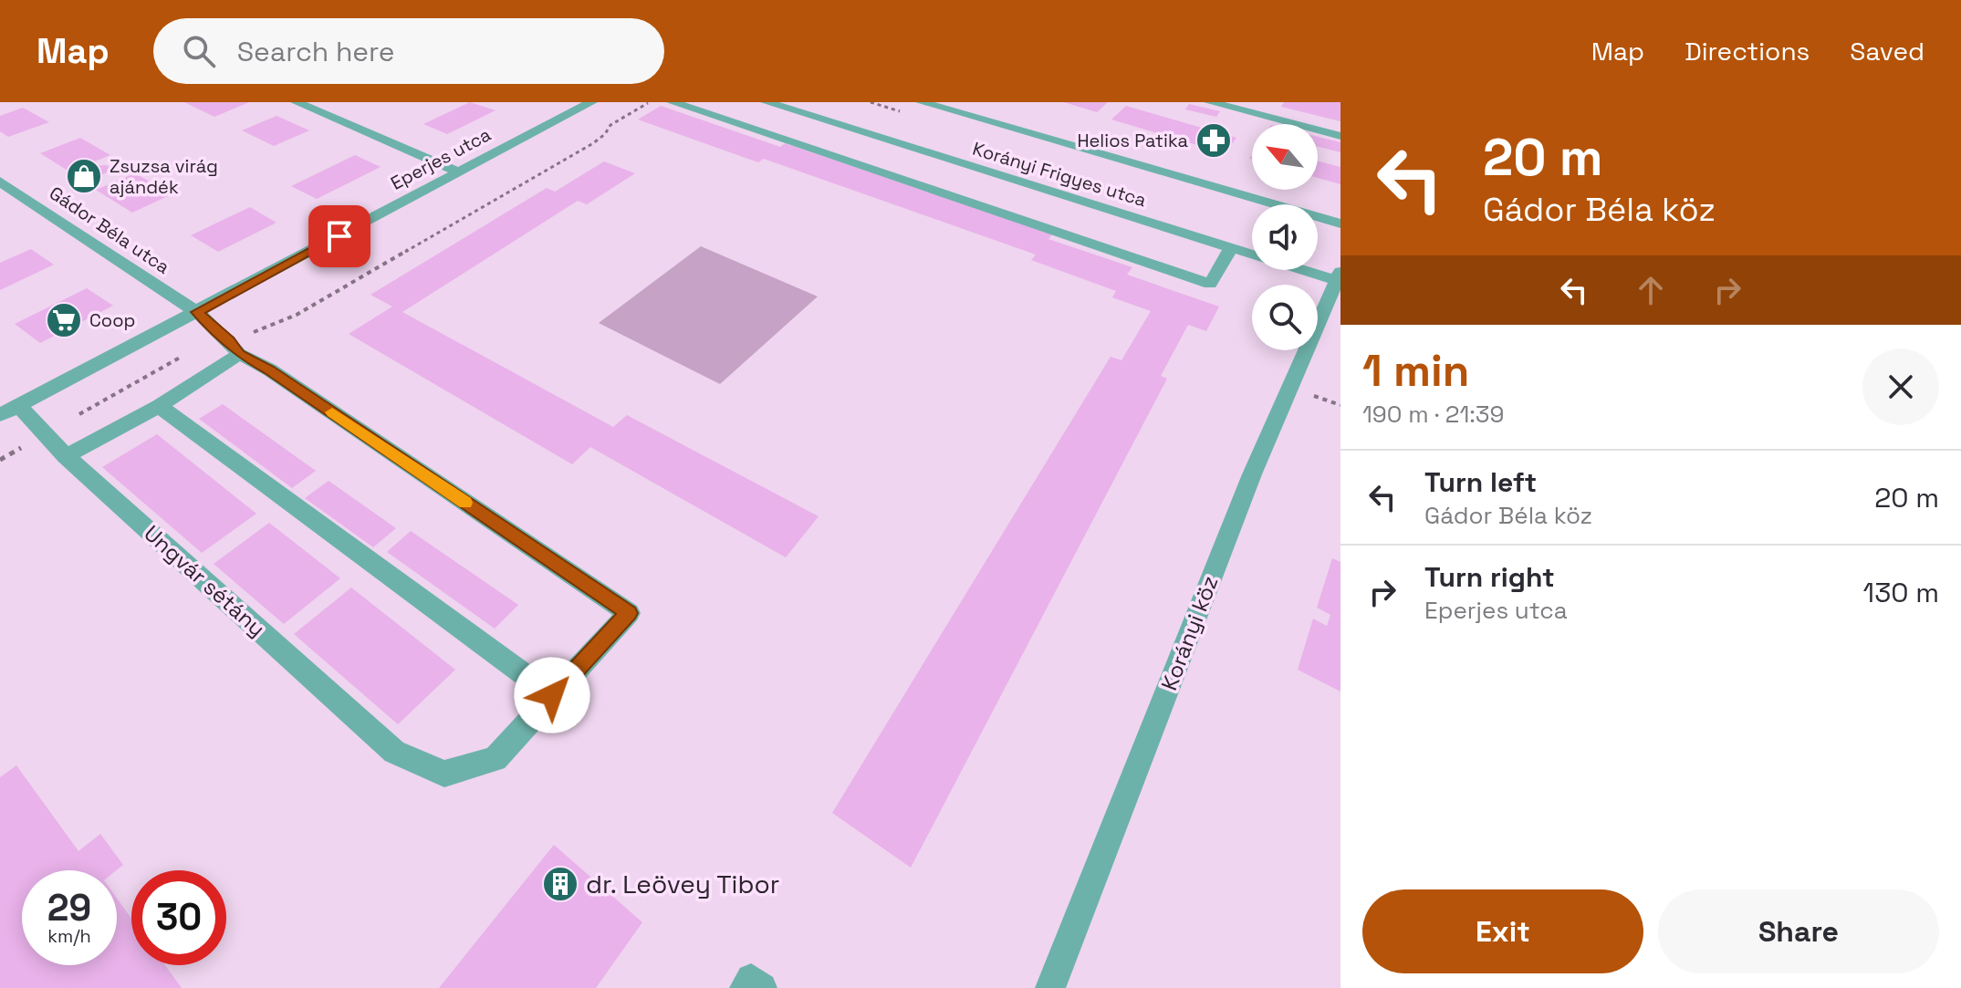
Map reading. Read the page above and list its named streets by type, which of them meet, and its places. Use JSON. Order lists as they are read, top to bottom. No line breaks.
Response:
{"streets":{"street":["Eperjes utca","Korányi Frigyes utca","Gádor Béla utca","Ungvár sétány","Korányi köz"]},"crossings":[["Eperjes utca","Gádor Béla utca"],["Eperjes utca","Ungvár sétány"],["Korányi Frigyes utca","Korányi köz"],["Gádor Béla utca","Ungvár sétány"]],"places":{"pharmacy":["Helios Patika"],"shop":["Zsuzsa virág ajándék"],"supermarket":["Coop"],"building":["dr. Leövey Tibor"]},"north":"top left","page":{"header":"Map","search":"Search here","nav":["Map","Directions","Saved"],"turn":["20 m","Gádor Béla köz"],"heading":["1 min","190 m · 21:39"],"list":[{"name":"Turn left","note":"Gádor Béla köz","value":"20 m"},{"name":"Turn right","note":"Eperjes utca","value":"130 m"}],"speed":"29 km/h","limit":"30","buttons":["Exit","Share"]}}
